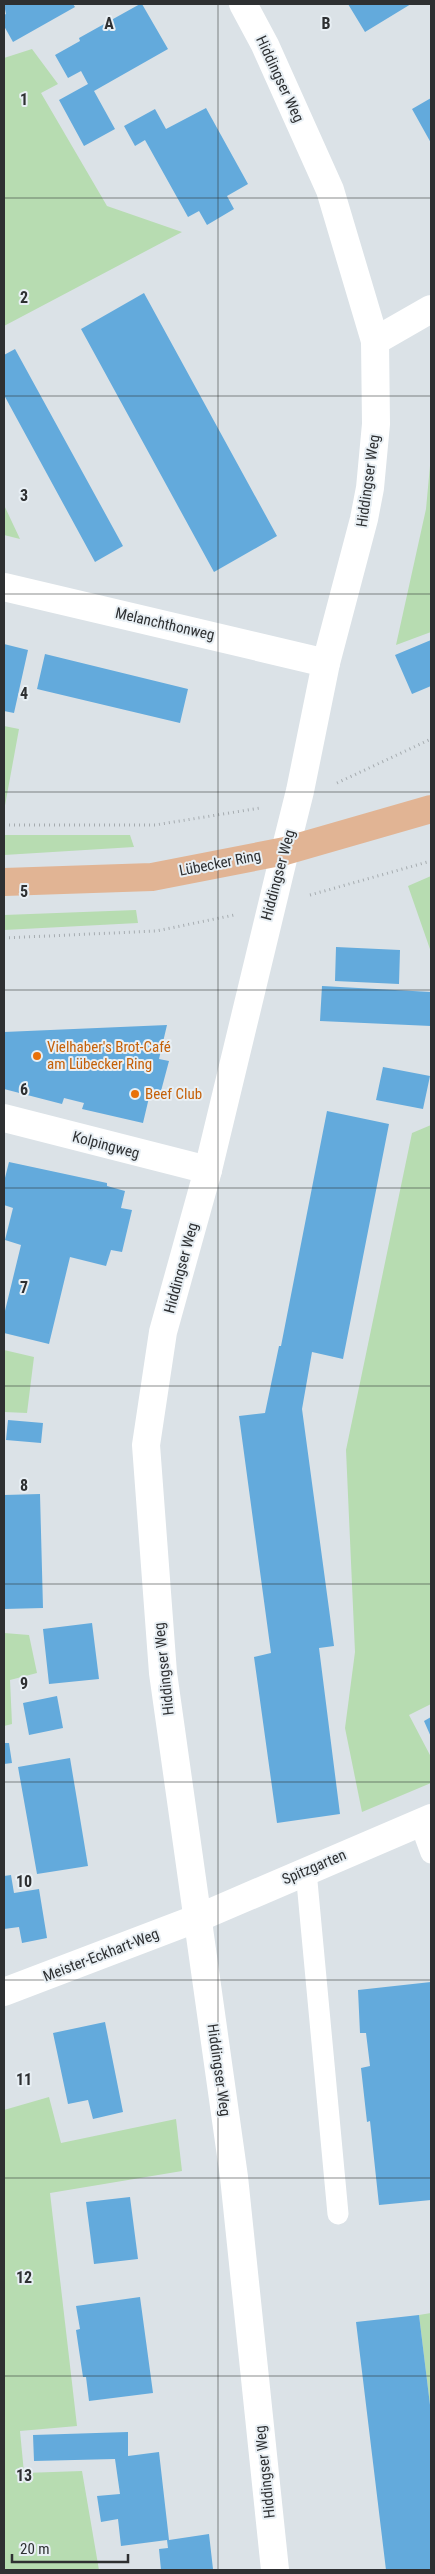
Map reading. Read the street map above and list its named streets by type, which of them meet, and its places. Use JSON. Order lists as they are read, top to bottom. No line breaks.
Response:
{"streets":{"main road":["Lübecker Ring"],"street":["Hiddingser Weg","Melanchthonweg","Kolpingweg","Spitzgarten","Meister-Eckhart-Weg"]},"crossings":[["Hiddingser Weg","Melanchthonweg"],["Hiddingser Weg","Lübecker Ring"],["Hiddingser Weg","Kolpingweg"],["Hiddingser Weg","Spitzgarten"],["Hiddingser Weg","Meister-Eckhart-Weg"],["Spitzgarten","Meister-Eckhart-Weg"]],"places":["Vielhaber's Brot-Café am Lübecker Ring","Beef Club"],"scale_bar":"20 m","grid":{"columns":["A","B"],"rows":["1","2","3","4","5","6","7","8","9","10","11","12","13"]}}
